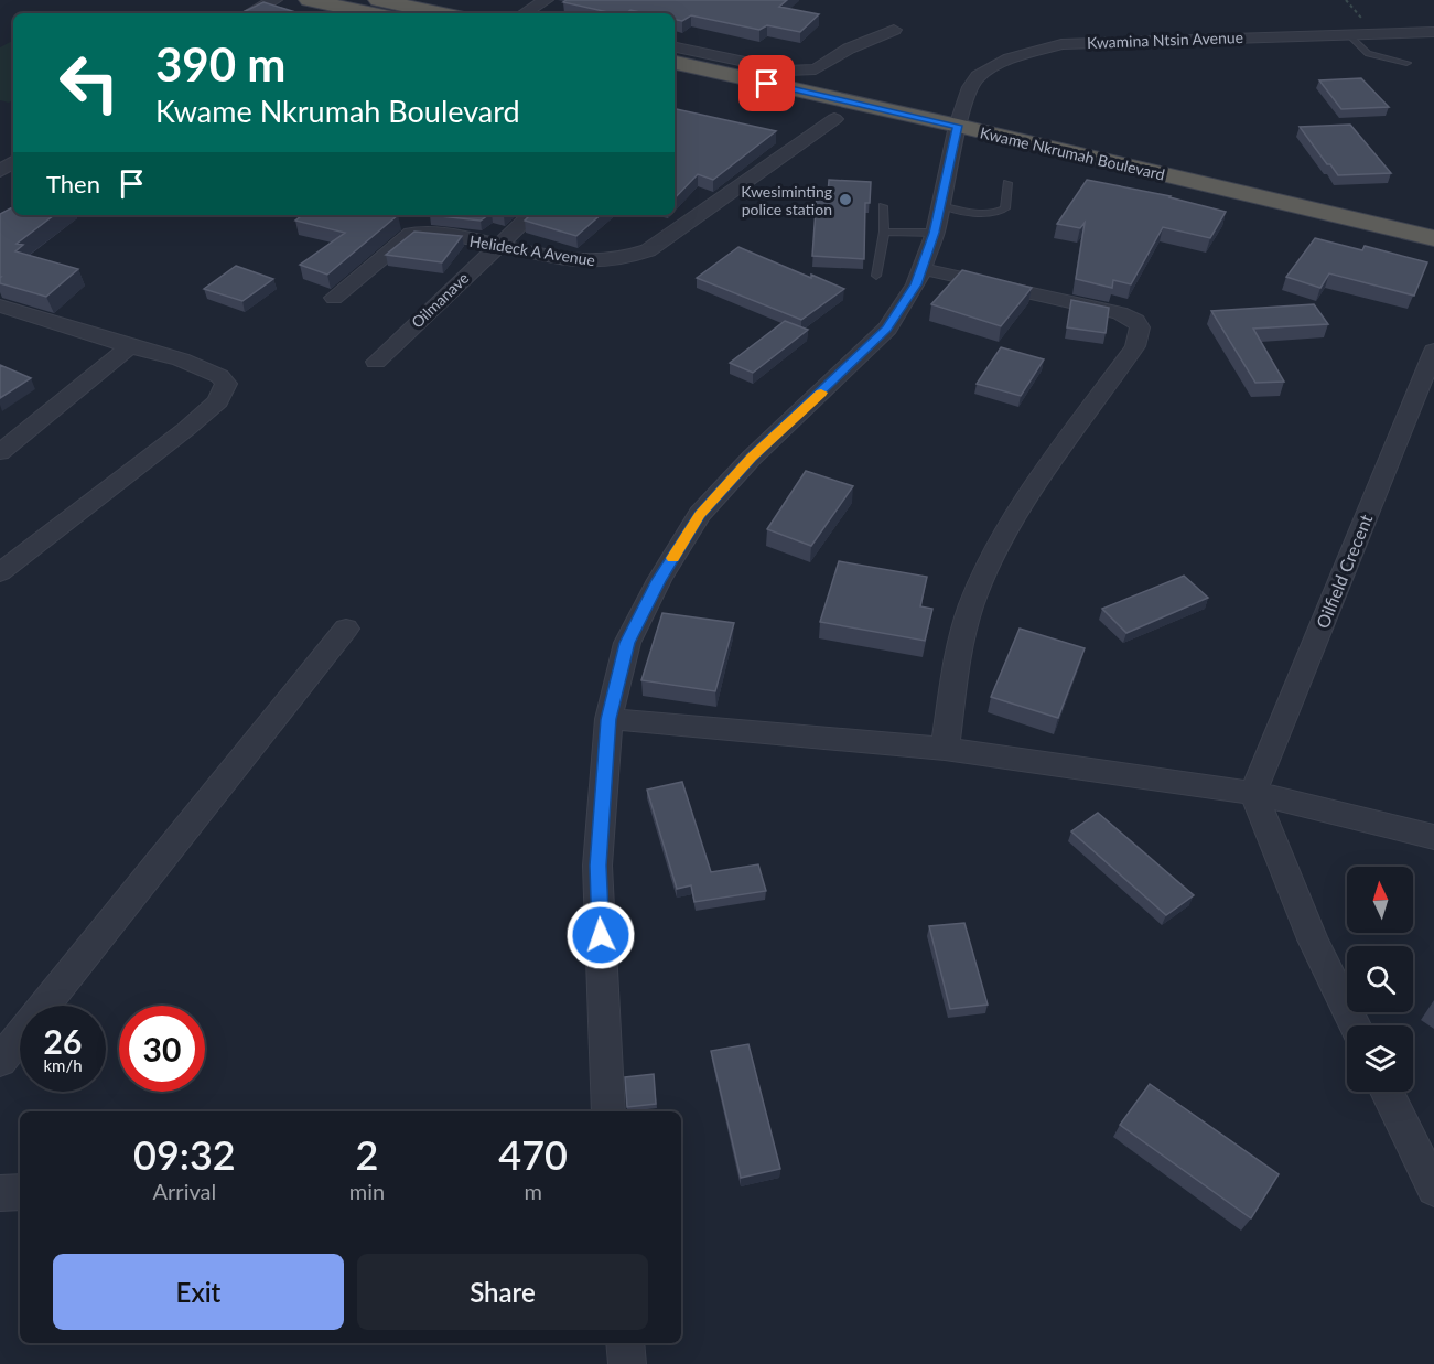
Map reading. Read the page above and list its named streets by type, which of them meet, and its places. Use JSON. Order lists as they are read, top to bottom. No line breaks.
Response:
{"streets":{"highway":["Kwame Nkrumah Boulevard"],"street":["Kwamina Ntsin Avenue","Helideck A Avenue","Oilmanave","Oilfield Crecent"]},"crossings":[["Kwamina Ntsin Avenue","Kwame Nkrumah Boulevard"],["Kwame Nkrumah Boulevard","Helideck A Avenue"],["Helideck A Avenue","Oilmanave"]],"places":["Kwesiminting police station"],"north":"top","page":{"turn":["390 m","Kwame Nkrumah Boulevard"],"then":"Then","speed":"26 km/h","limit":"30","eta":["09:32","Arrival","2","min","470","m"],"buttons":["Exit","Share"]}}
